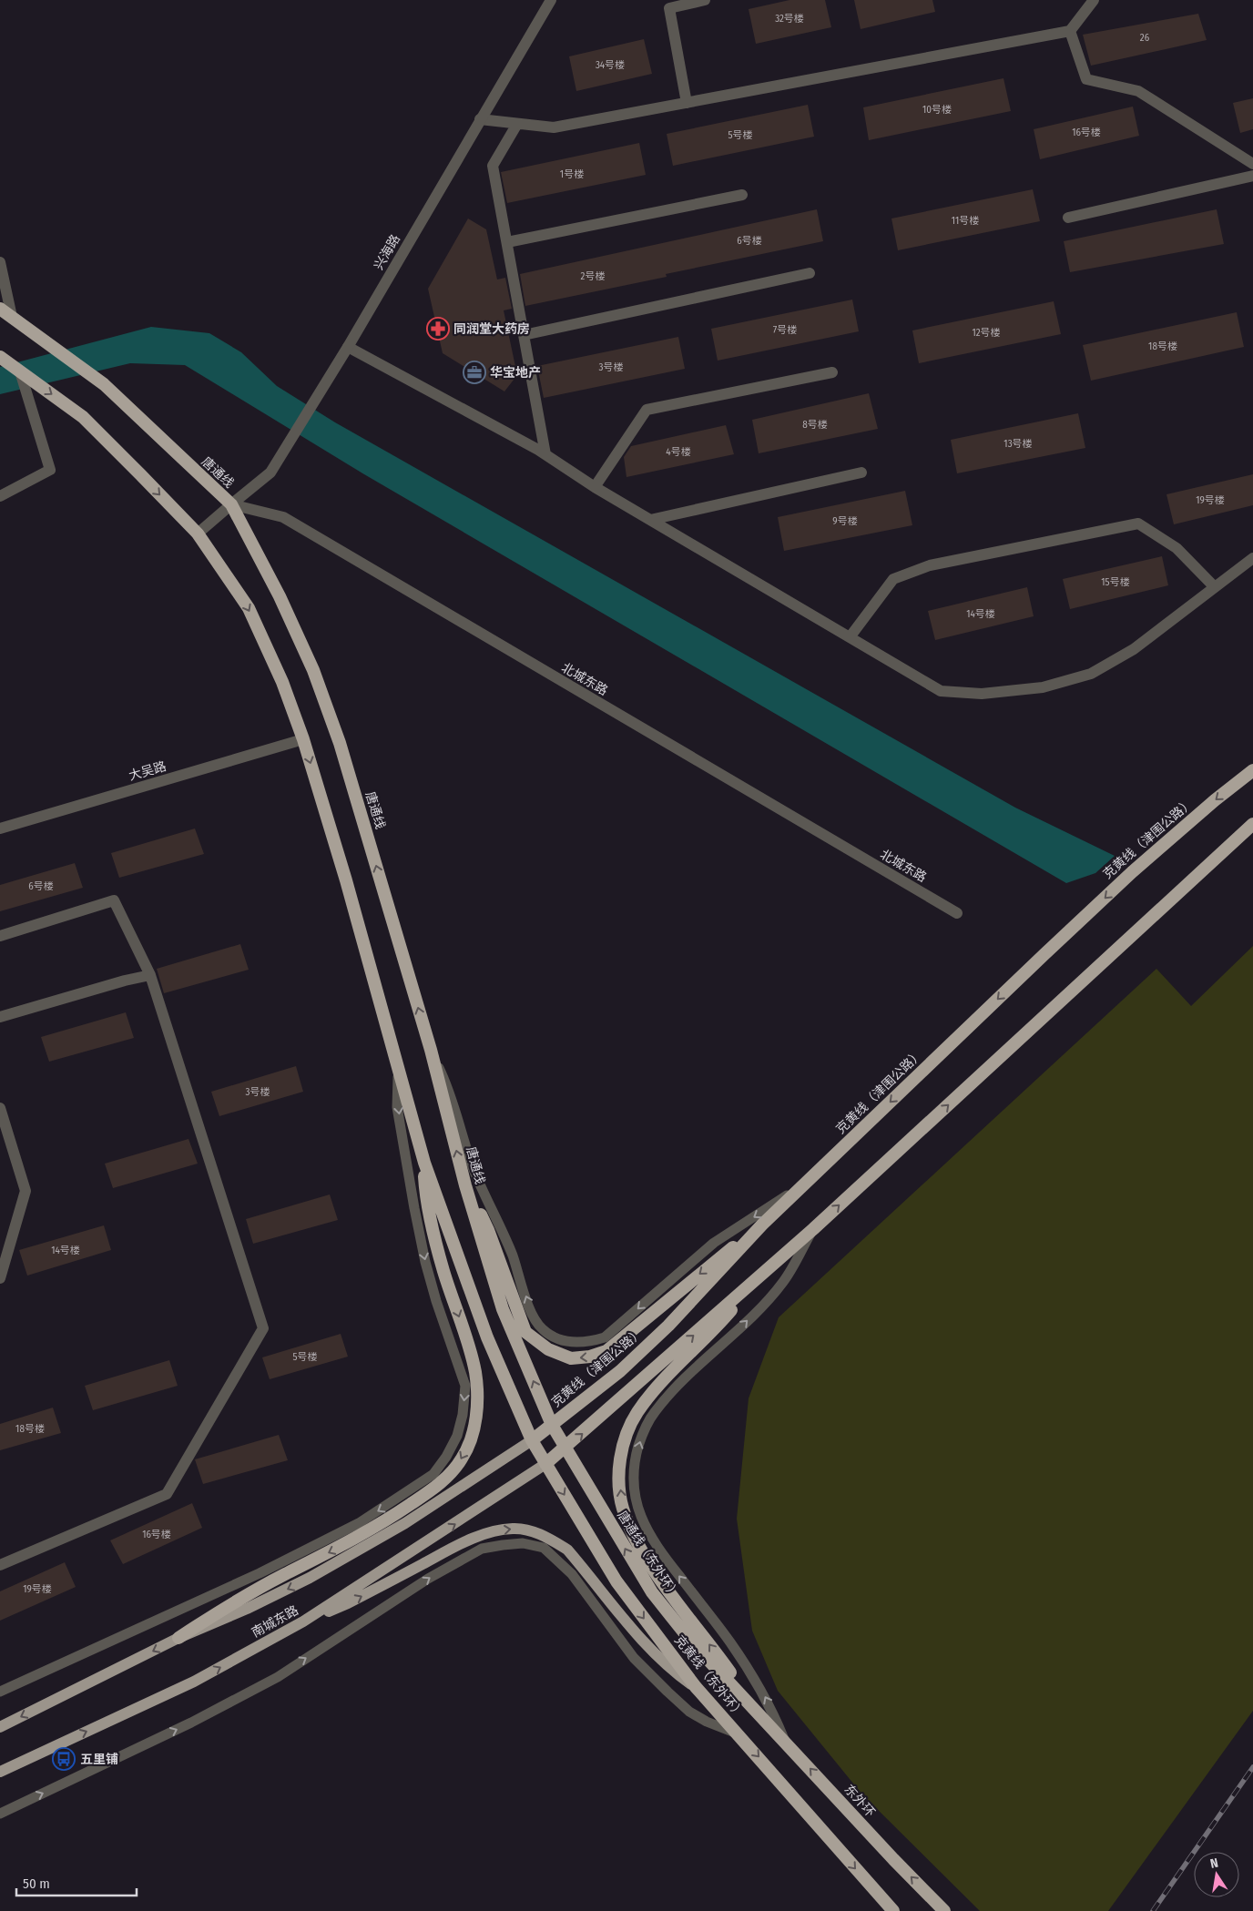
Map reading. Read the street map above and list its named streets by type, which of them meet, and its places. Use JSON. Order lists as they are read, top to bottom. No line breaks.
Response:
{"streets":{"highway":["唐通线","克黄线（津围公路）","唐通线（东外环）","克黄线（东外环）","东外环"],"main road":["南城东路"],"street":["兴海路","北城东路","大吴路"]},"crossings":[["兴海路","唐通线"],["兴海路","北城东路"],["唐通线","北城东路"],["唐通线","克黄线（津围公路）"],["唐通线","唐通线（东外环）"],["克黄线（津围公路）","唐通线（东外环）"],["克黄线（津围公路）","南城东路"],["克黄线（津围公路）","克黄线（东外环）"],["唐通线（东外环）","东外环"],["南城东路","克黄线（东外环）"]],"one_way":["唐通线（东外环）","克黄线（东外环）","东外环"],"places":{"pharmacy":["同润堂大药房"],"office":["华宝地产"],"bus stop":["五里铺"]},"house_numbers":["32号楼","26","34号楼","10号楼","16号楼","5号楼","1号楼","11号楼","6号楼","2号楼","7号楼","12号楼","18号楼","3号楼","8号楼","13号楼","4号楼","19号楼","9号楼","15号楼","14号楼","6号楼","3号楼","14号楼","5号楼","18号楼","16号楼","19号楼"],"scale_bar":"50 m","north":"top"}
